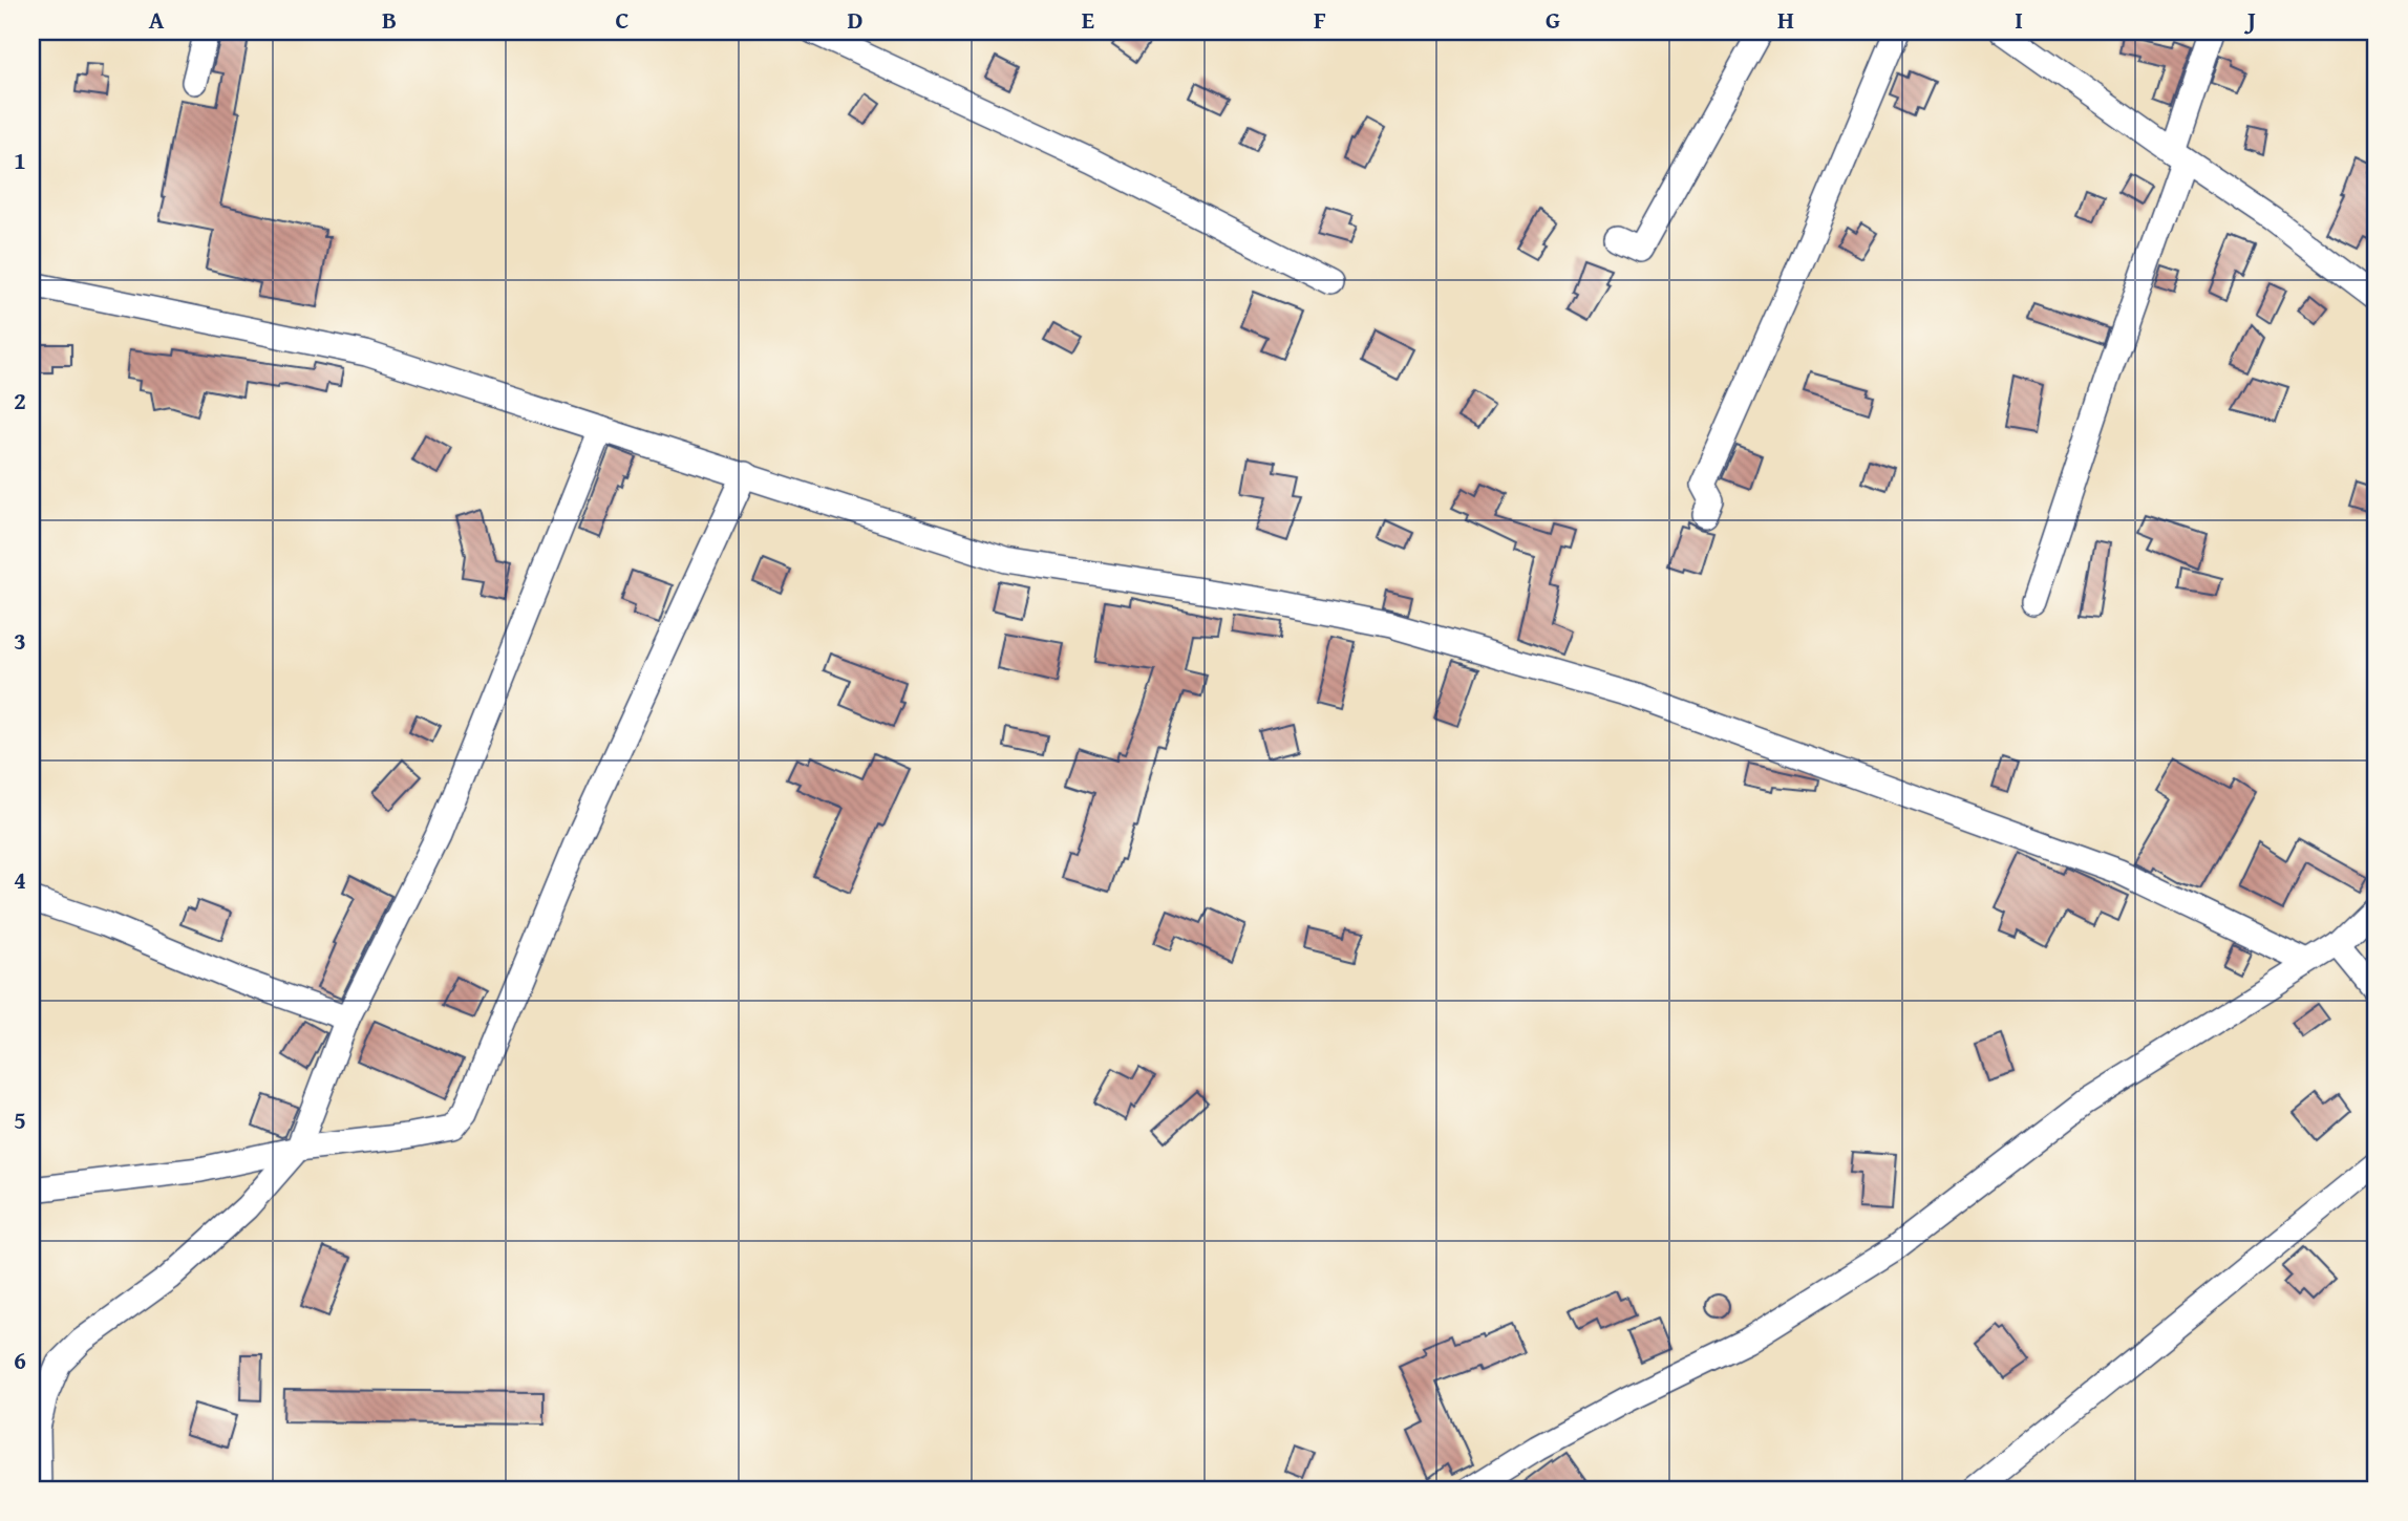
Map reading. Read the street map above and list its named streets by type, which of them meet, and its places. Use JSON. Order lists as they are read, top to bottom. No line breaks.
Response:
{"grid":{"columns":["A","B","C","D","E","F","G","H","I","J"],"rows":["1","2","3","4","5","6"]}}
